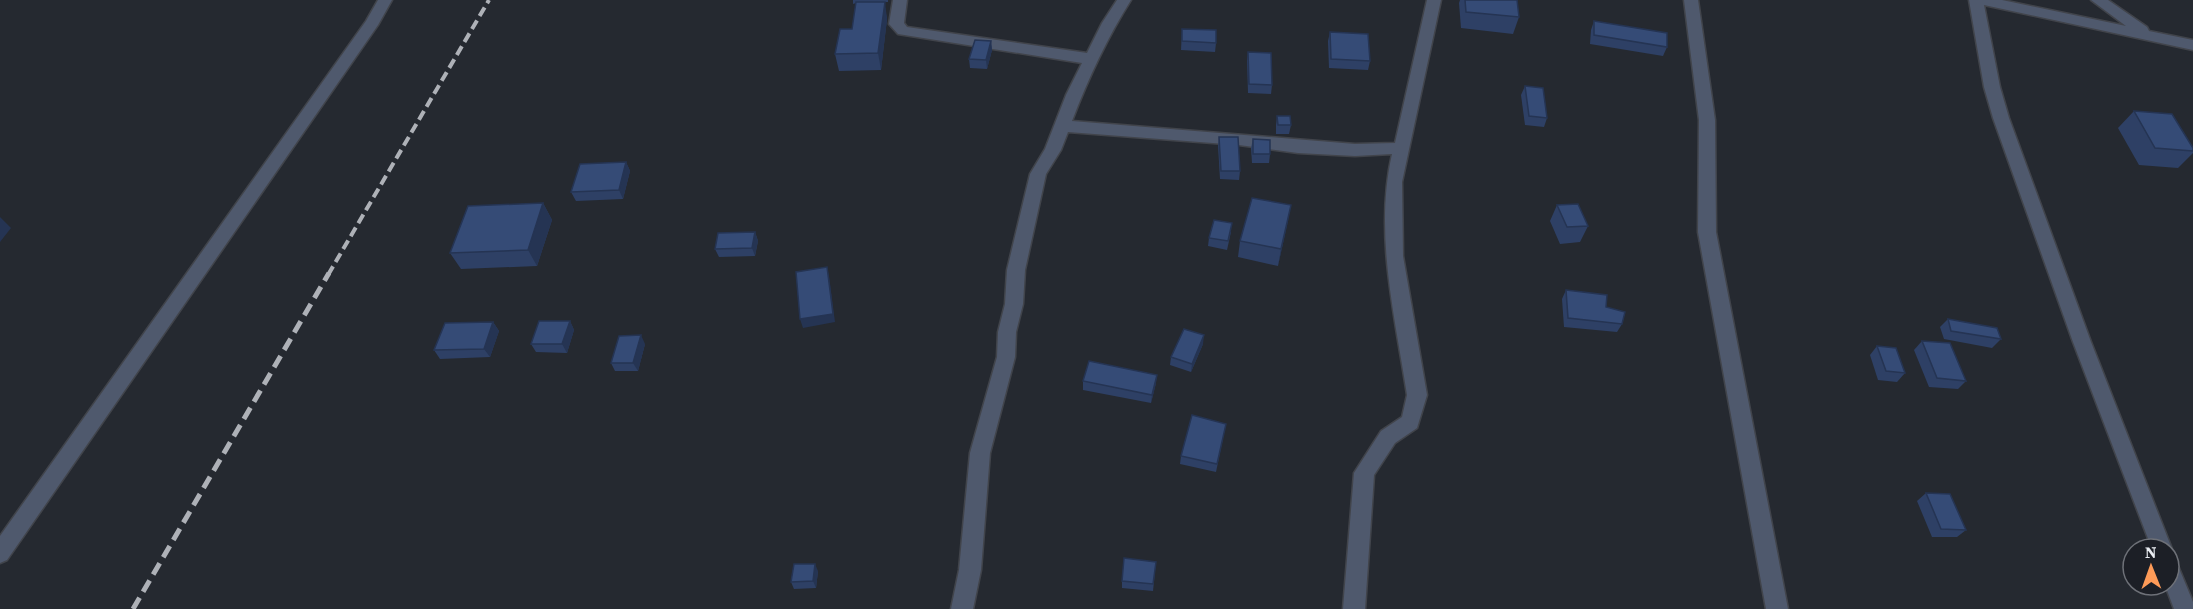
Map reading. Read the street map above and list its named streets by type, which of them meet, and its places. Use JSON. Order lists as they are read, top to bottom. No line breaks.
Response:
{"north":"top"}
